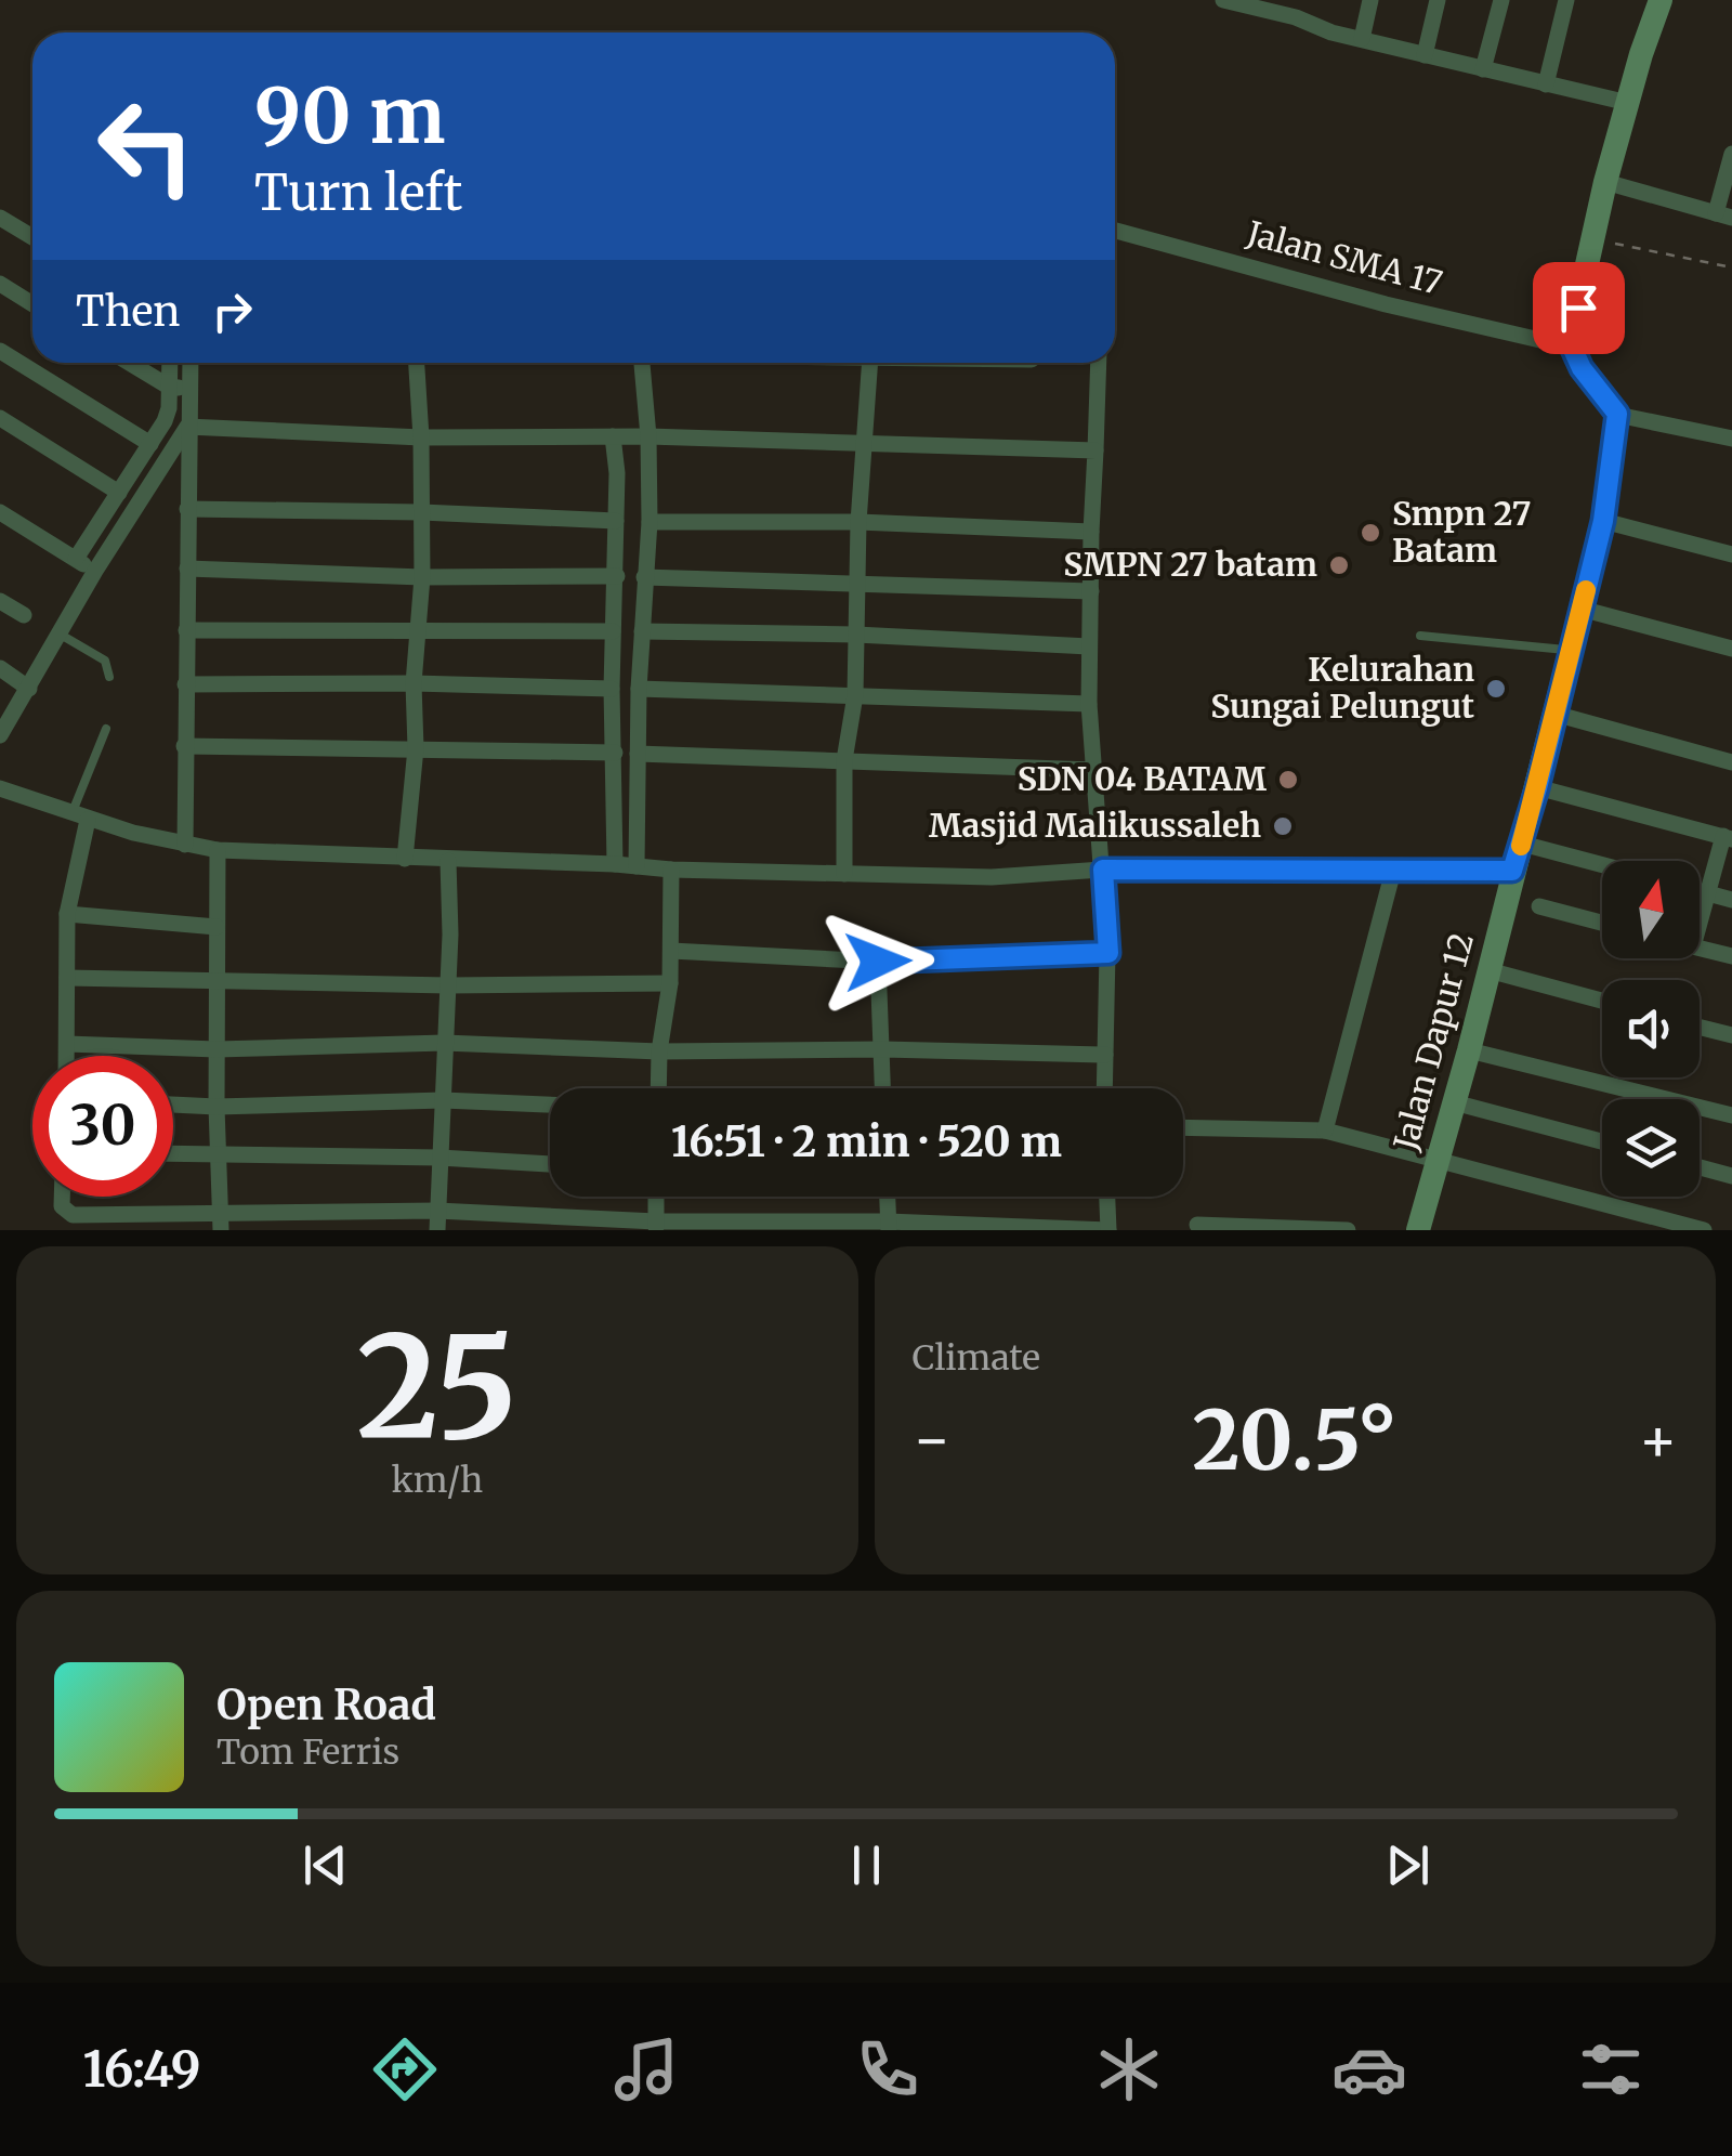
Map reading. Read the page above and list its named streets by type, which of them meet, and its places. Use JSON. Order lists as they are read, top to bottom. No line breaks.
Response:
{"streets":{"street":["Jalan SMA 17","Jalan Dapur 12"]},"places":["Smpn 27 Batam","SMPN 27 batam","Kelurahan Sungai Pelungut","SDN 04 BATAM","Masjid Malikussaleh"],"north":"top","page":{"turn":["90 m","Turn left"],"then":"Then","limit":"30","trip":"16:51 · 2 min · 520 m","tile":[["25","km/h"],"Climate"],"heat":["−","20.5°","+"],"song":["Open Road","Tom Ferris"],"tabs":"16:49"}}
